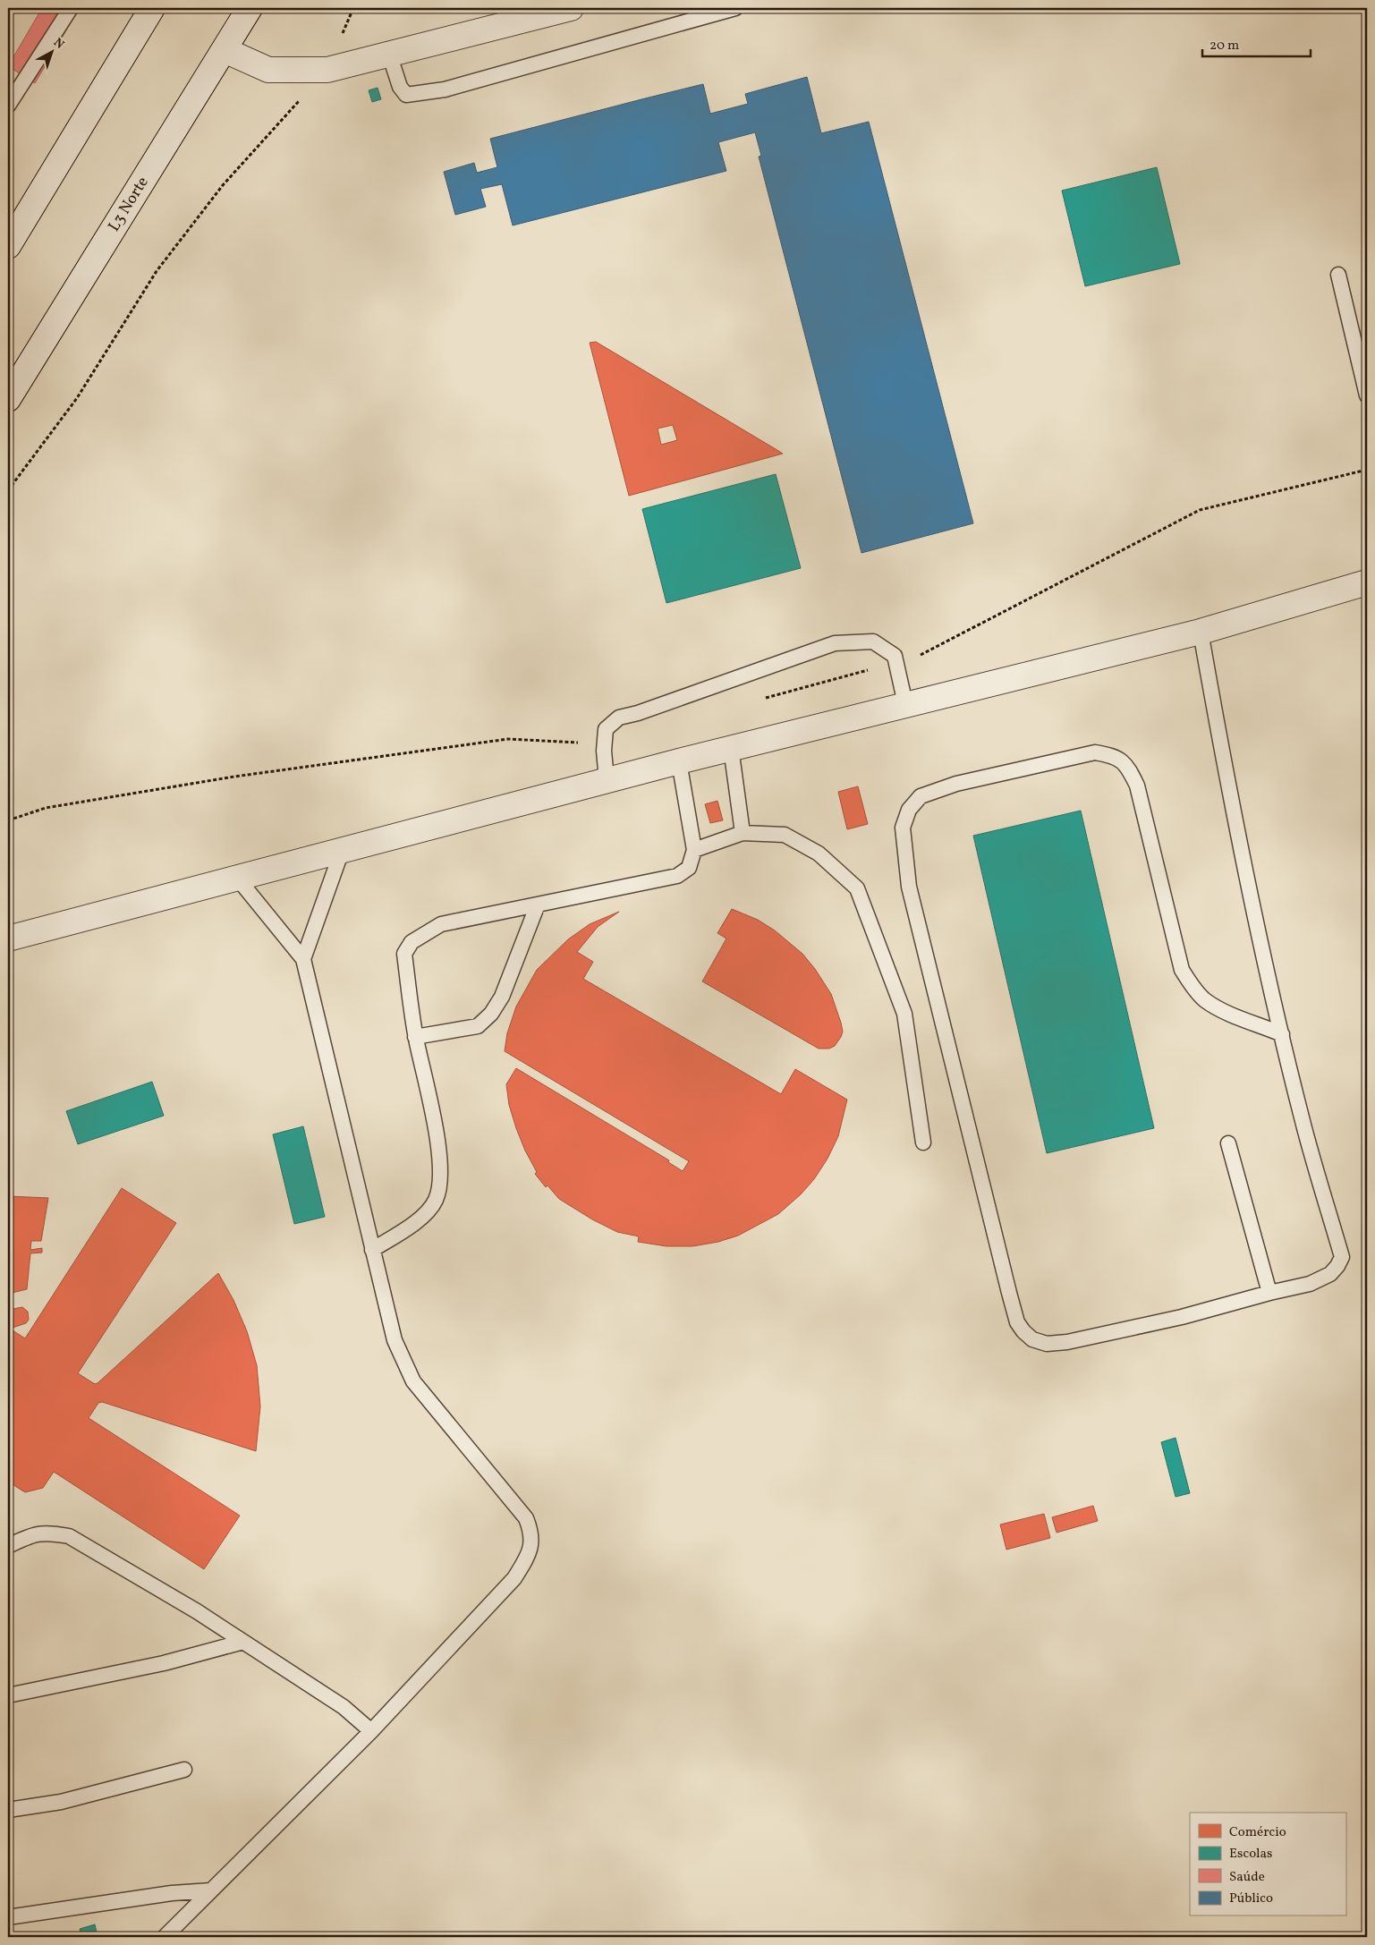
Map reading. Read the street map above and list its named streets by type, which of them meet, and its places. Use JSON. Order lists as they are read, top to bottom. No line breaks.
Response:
{"streets":{"street":["L3 Norte"]},"legend":["Comércio","Escolas","Saúde","Público"],"scale_bar":"20 m","north":"top right"}
